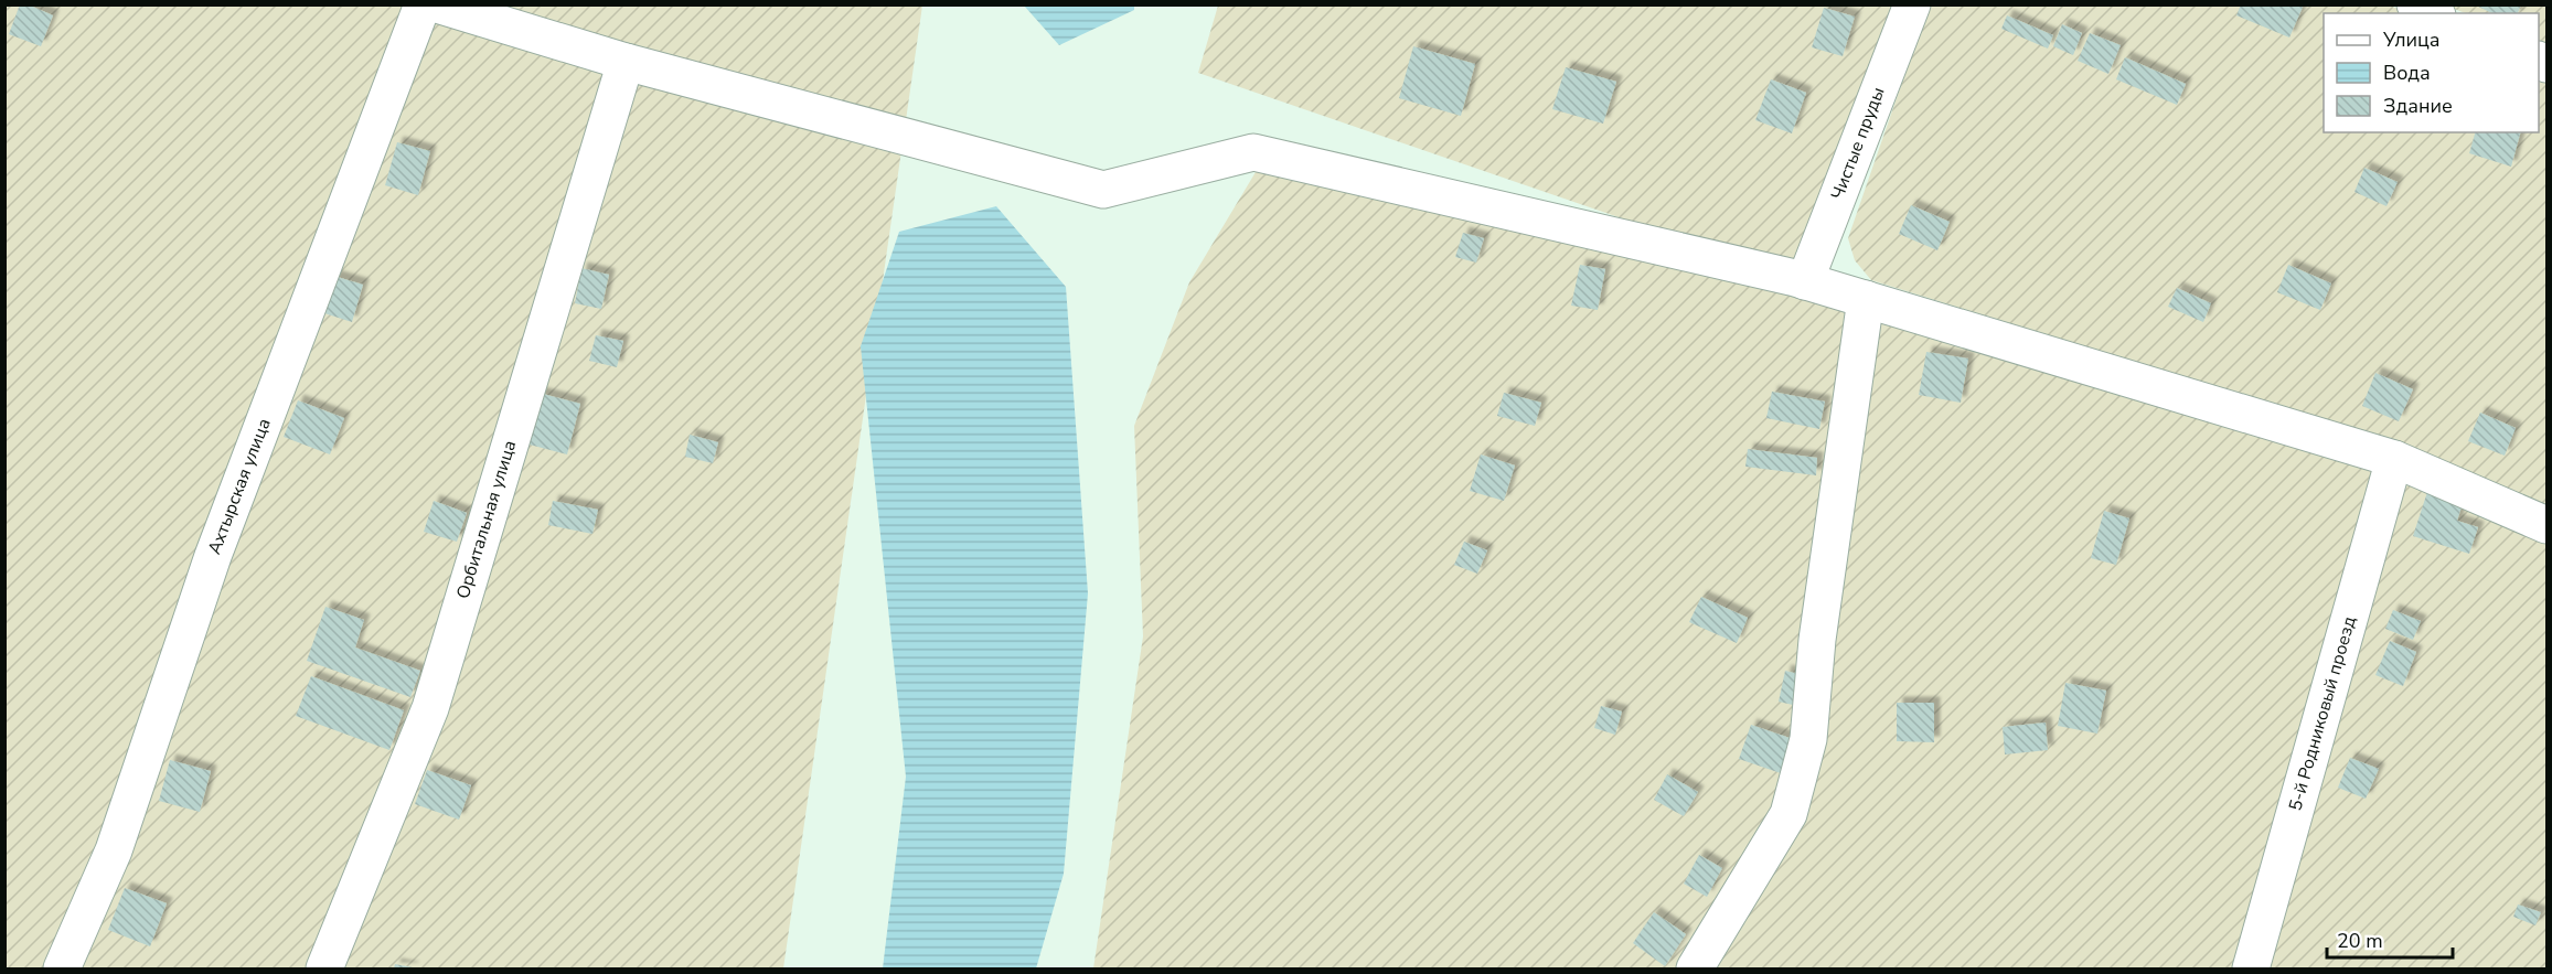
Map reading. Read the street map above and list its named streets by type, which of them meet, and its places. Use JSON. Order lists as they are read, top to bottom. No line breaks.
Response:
{"streets":{"street":["Чистые пруды","Ахтырская улица","Орбитальная улица","5-й Родниковый проезд"]},"legend":["Улица","Вода","Здание"],"scale_bar":"20 m"}
